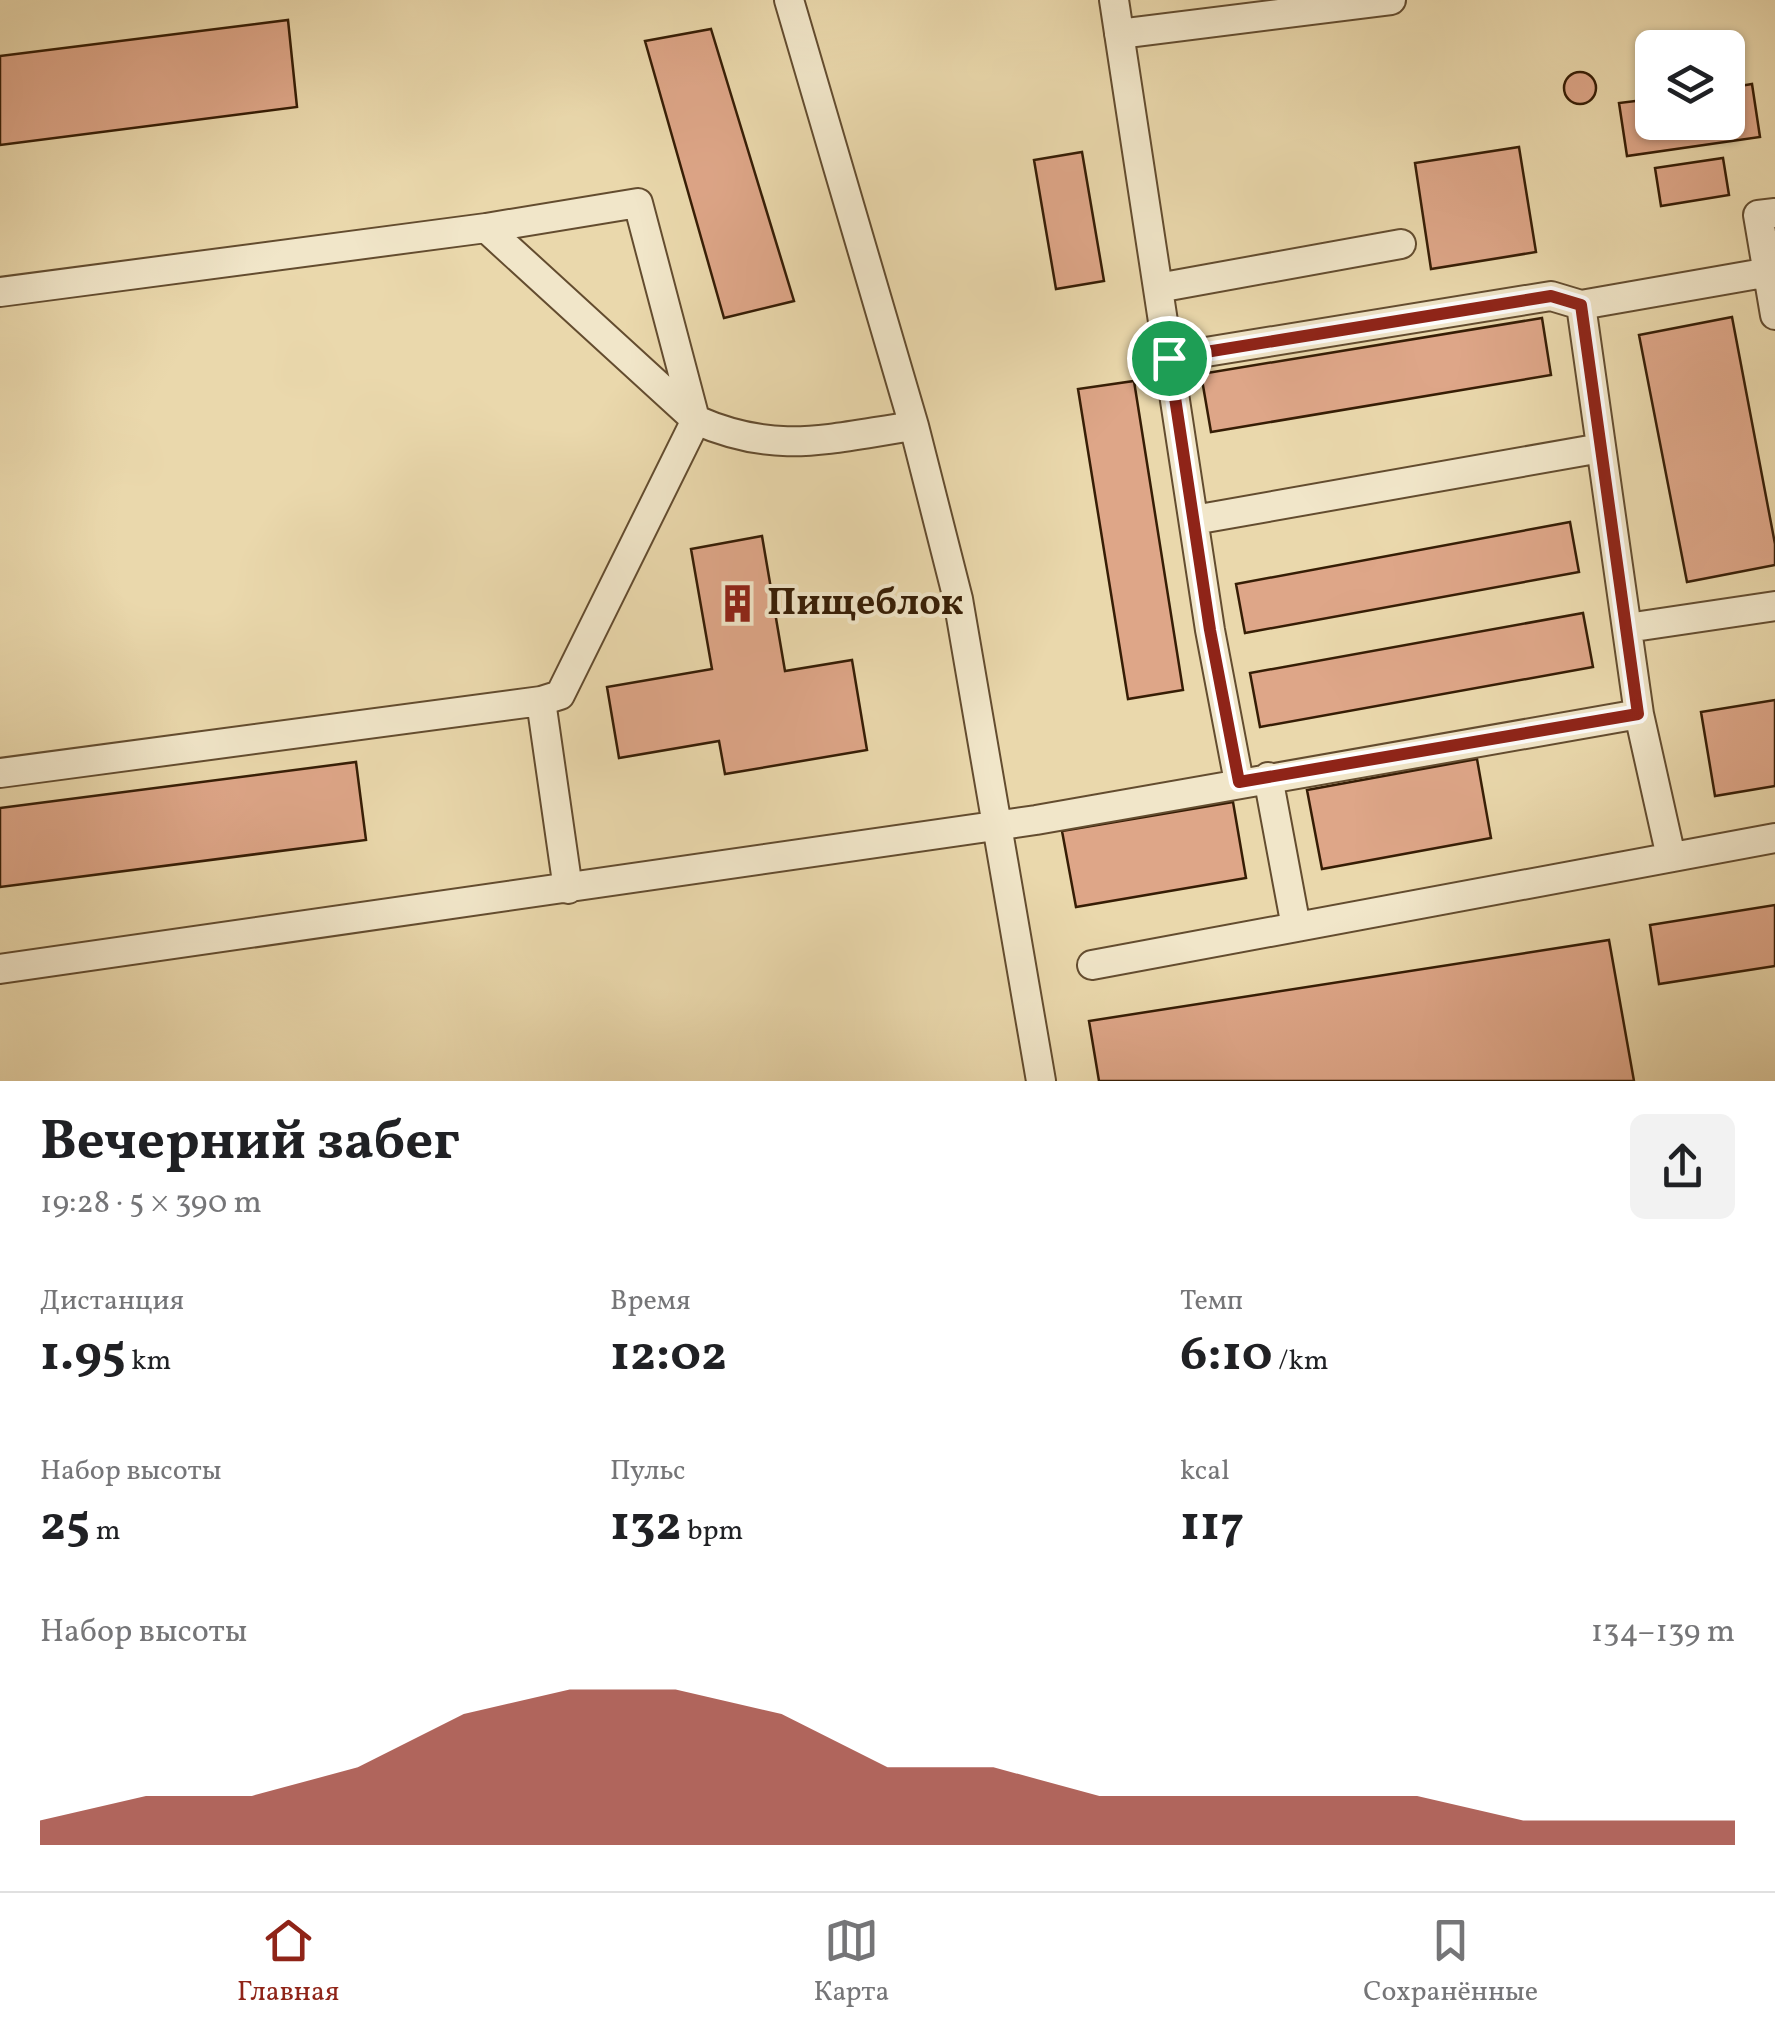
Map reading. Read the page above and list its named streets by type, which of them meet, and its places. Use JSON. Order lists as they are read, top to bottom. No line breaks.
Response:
{"places":{"building":["Пищеблок"]},"page":{"heading":["Вечерний забег","19:28 · 5 × 390 m"],"stats":[["Дистанция","1.95 km"],["Время","12:02"],["Темп","6:10 /km"],["Набор высоты","25 m"],["Пульс","132 bpm"],["kcal","117"]],"chart":["Набор высоты","134–139 m"],"tabs":["Главная","Карта","Сохранённые"]}}
